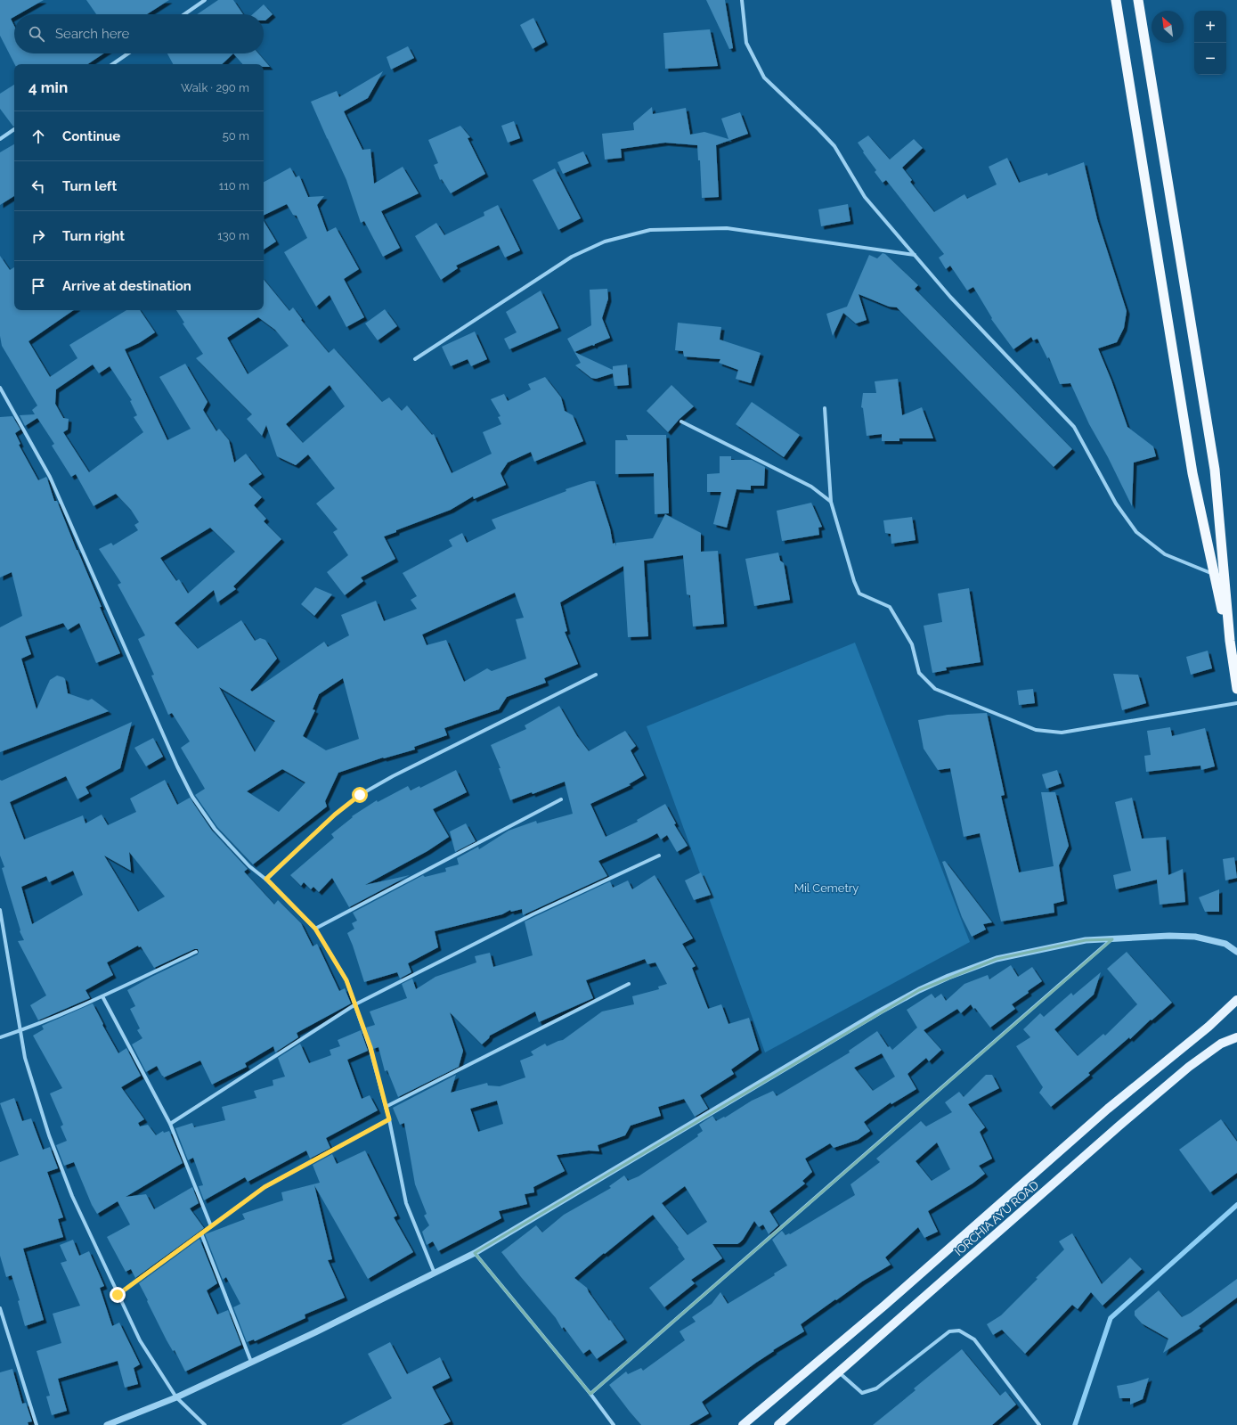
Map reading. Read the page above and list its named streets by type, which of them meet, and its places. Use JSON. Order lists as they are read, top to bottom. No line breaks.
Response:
{"streets":{"main road":["IORCHIA AYU ROAD"]},"parks":["Mil Cemetry"],"north":"top left","page":{"map_buttons":["+","−"],"search":"Search here","heading":["4 min","Walk · 290 m"],"list":[["Continue","50 m"],["Turn left","110 m"],["Turn right","130 m"],"Arrive at destination"]}}
